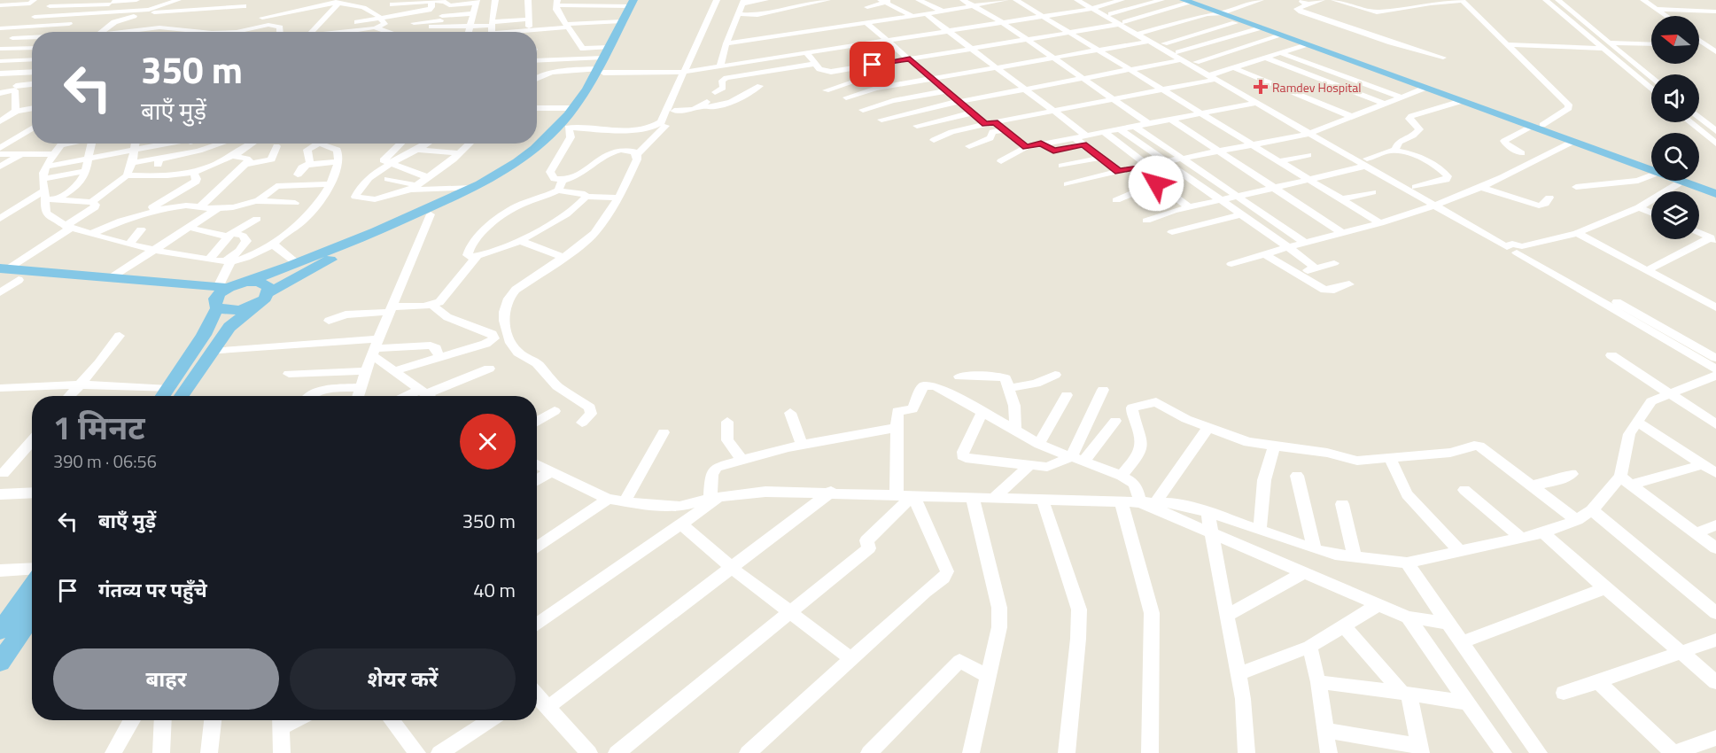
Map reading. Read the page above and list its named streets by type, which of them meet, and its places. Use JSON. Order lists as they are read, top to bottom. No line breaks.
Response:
{"places":{"health":["Ramdev Hospital"]},"north":"left","page":{"turn":["350 m","बाएँ मुड़ें"],"heading":["1 मिनट","390 m · 06:56"],"list":[{"name":"बाएँ मुड़ें","value":"350 m"},{"name":"गंतव्य पर पहुँचे","value":"40 m"}],"buttons":["बाहर","शेयर करें"]}}
